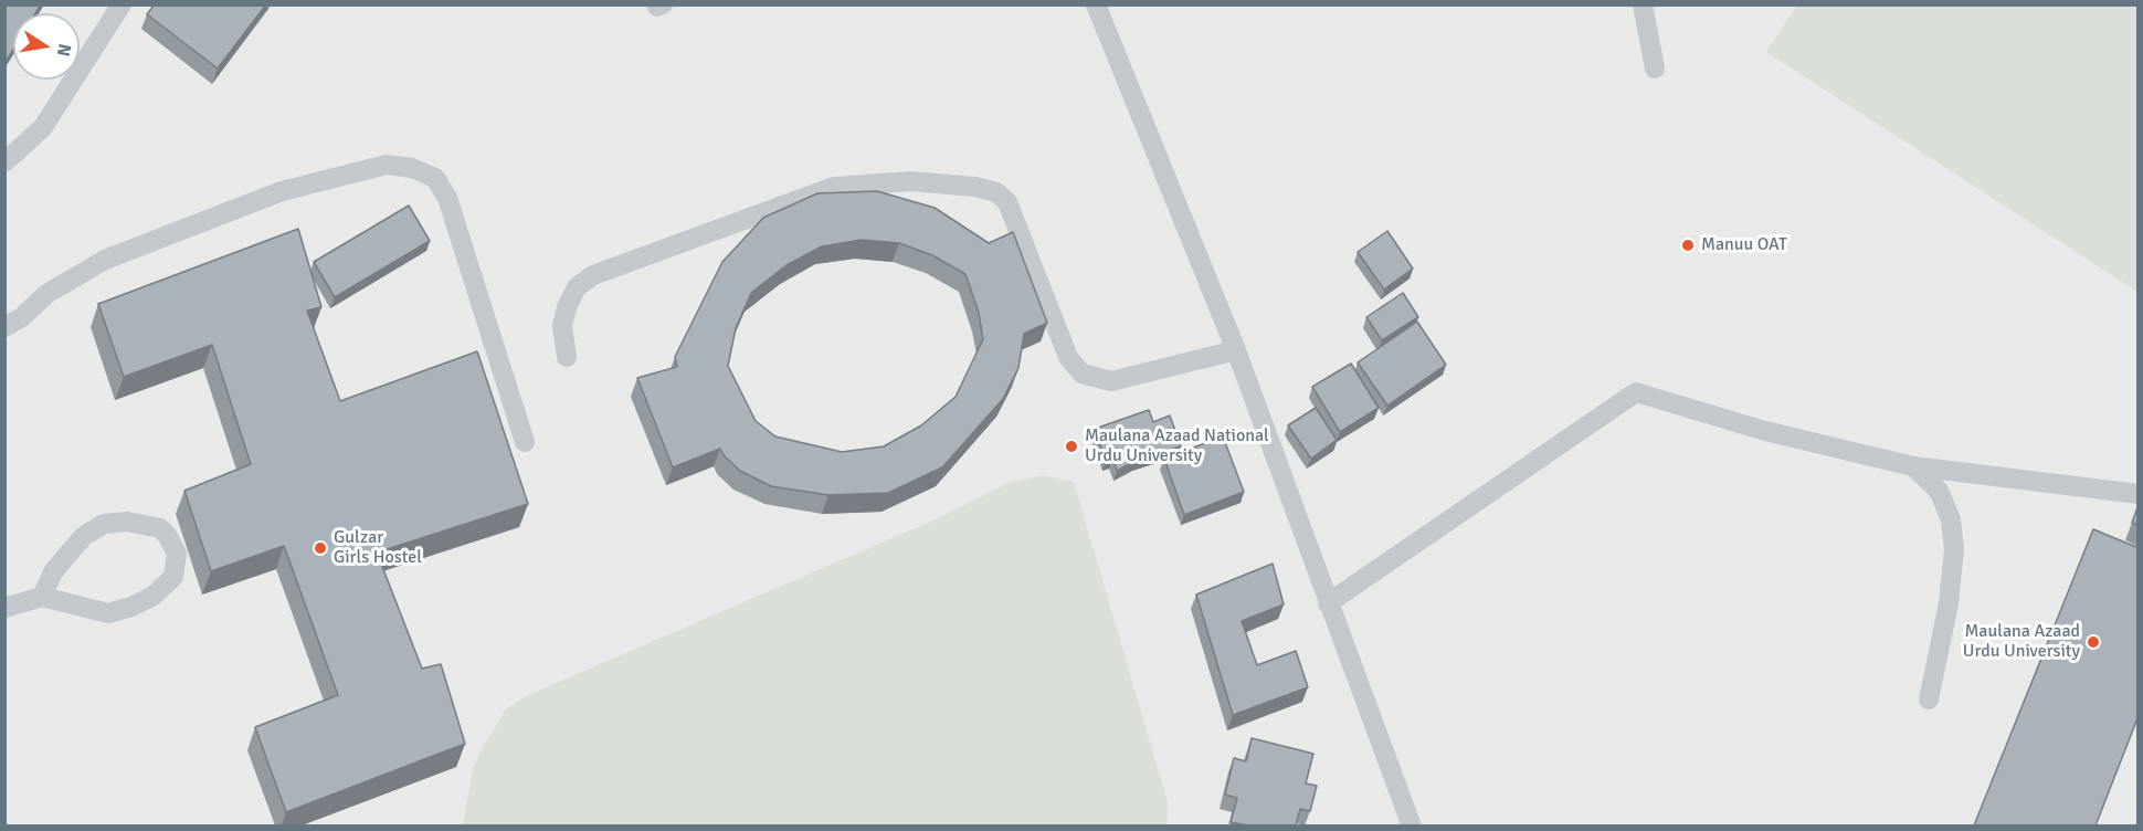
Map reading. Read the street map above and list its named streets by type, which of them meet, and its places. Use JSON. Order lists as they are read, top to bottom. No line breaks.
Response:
{"places":["Manuu OAT","Maulana Azaad National Urdu University","Gulzar Girls Hostel","Maulana Azaad Urdu University"],"north":"right"}
